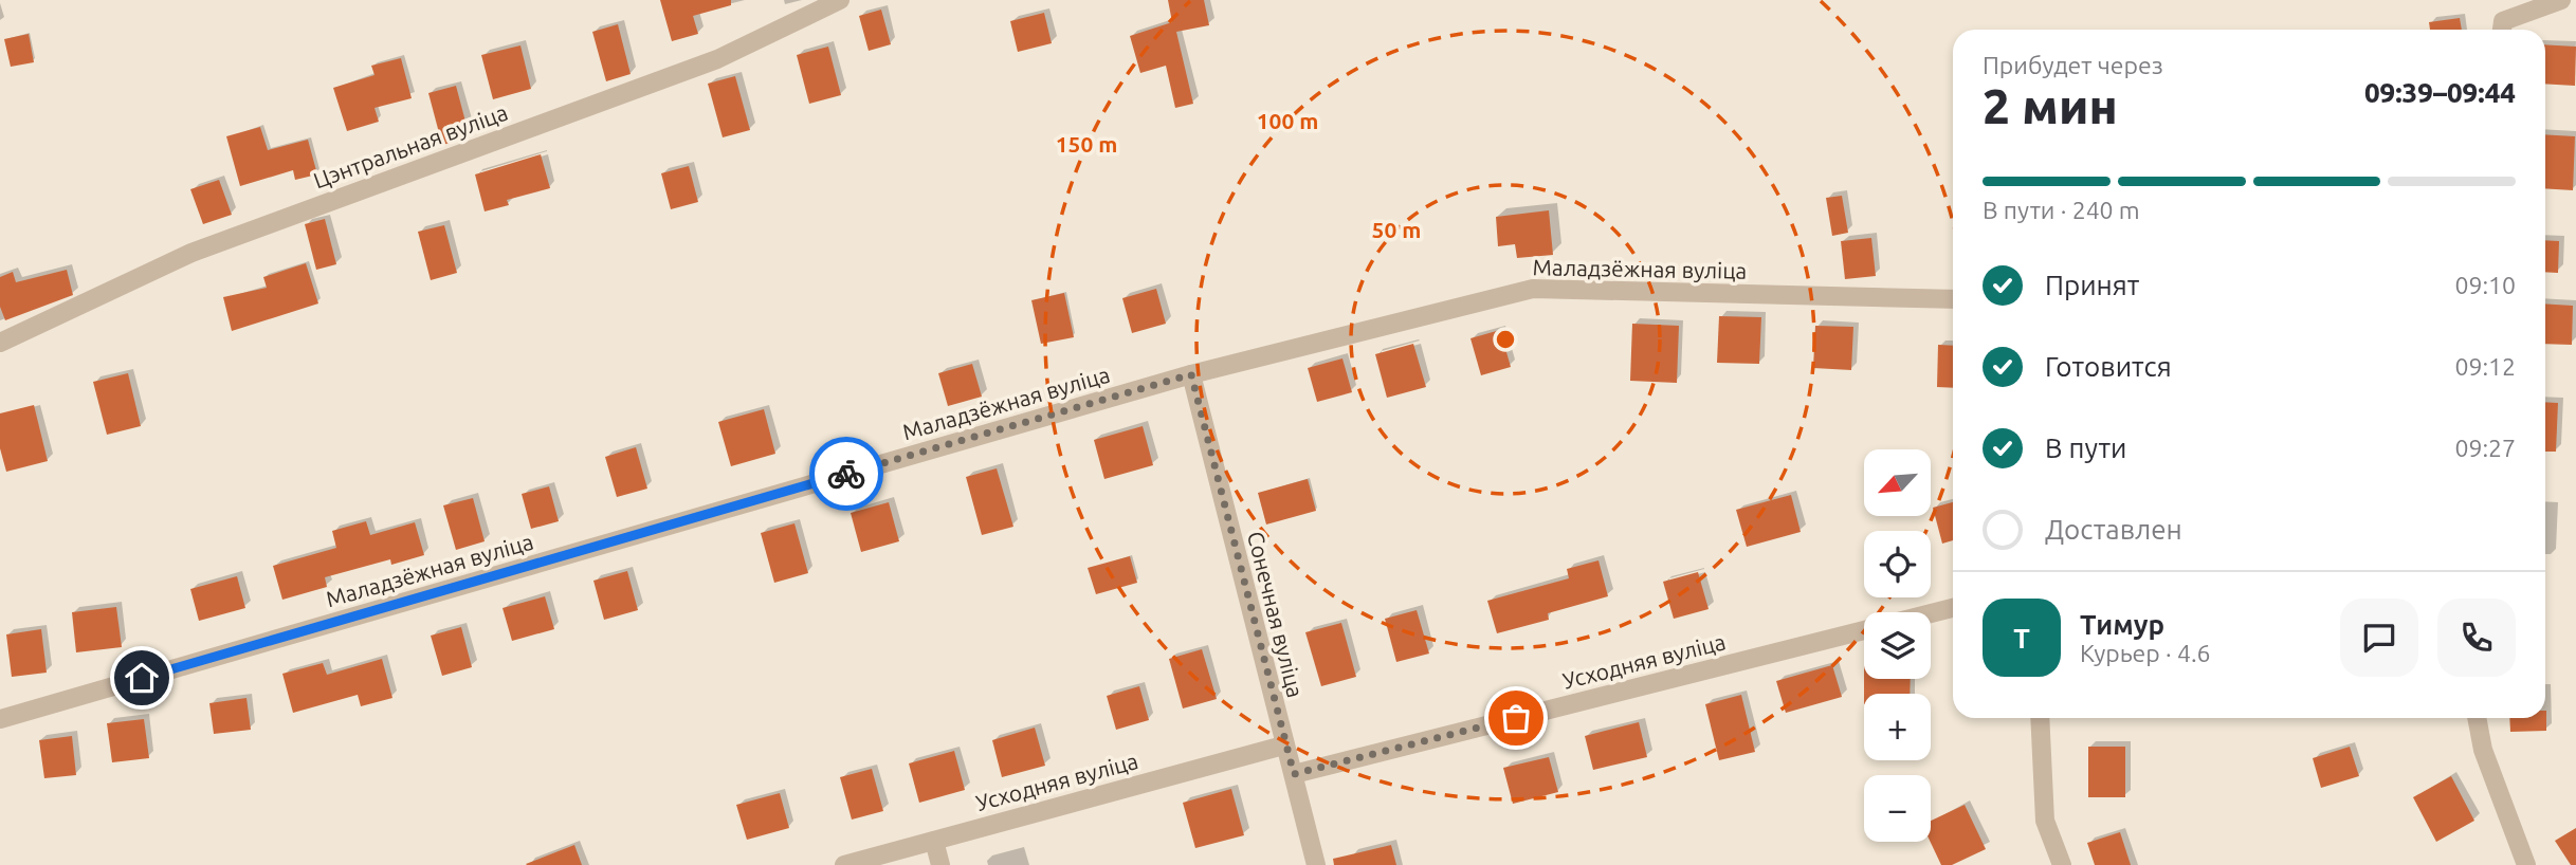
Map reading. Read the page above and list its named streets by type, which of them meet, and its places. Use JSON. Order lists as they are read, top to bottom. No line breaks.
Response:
{"streets":{"street":["Цэнтральная вуліца","Маладзёжная вуліца","Сонечная вуліца","Усходняя вуліца"]},"crossings":[["Маладзёжная вуліца","Сонечная вуліца"],["Сонечная вуліца","Усходняя вуліца"]],"north":"bottom left","page":{"heading":["2 мин","Прибудет через","09:39–09:44"],"panel":["Тимур","Курьер · 4.6"],"bar":"В пути · 240 m","list":[["Принят","09:10"],["Готовится","09:12"],["В пути","09:27"],"Доставлен"],"map_buttons":["+","−"],"round":"Т"},"rings":["100 m","150 m","50 m"]}
